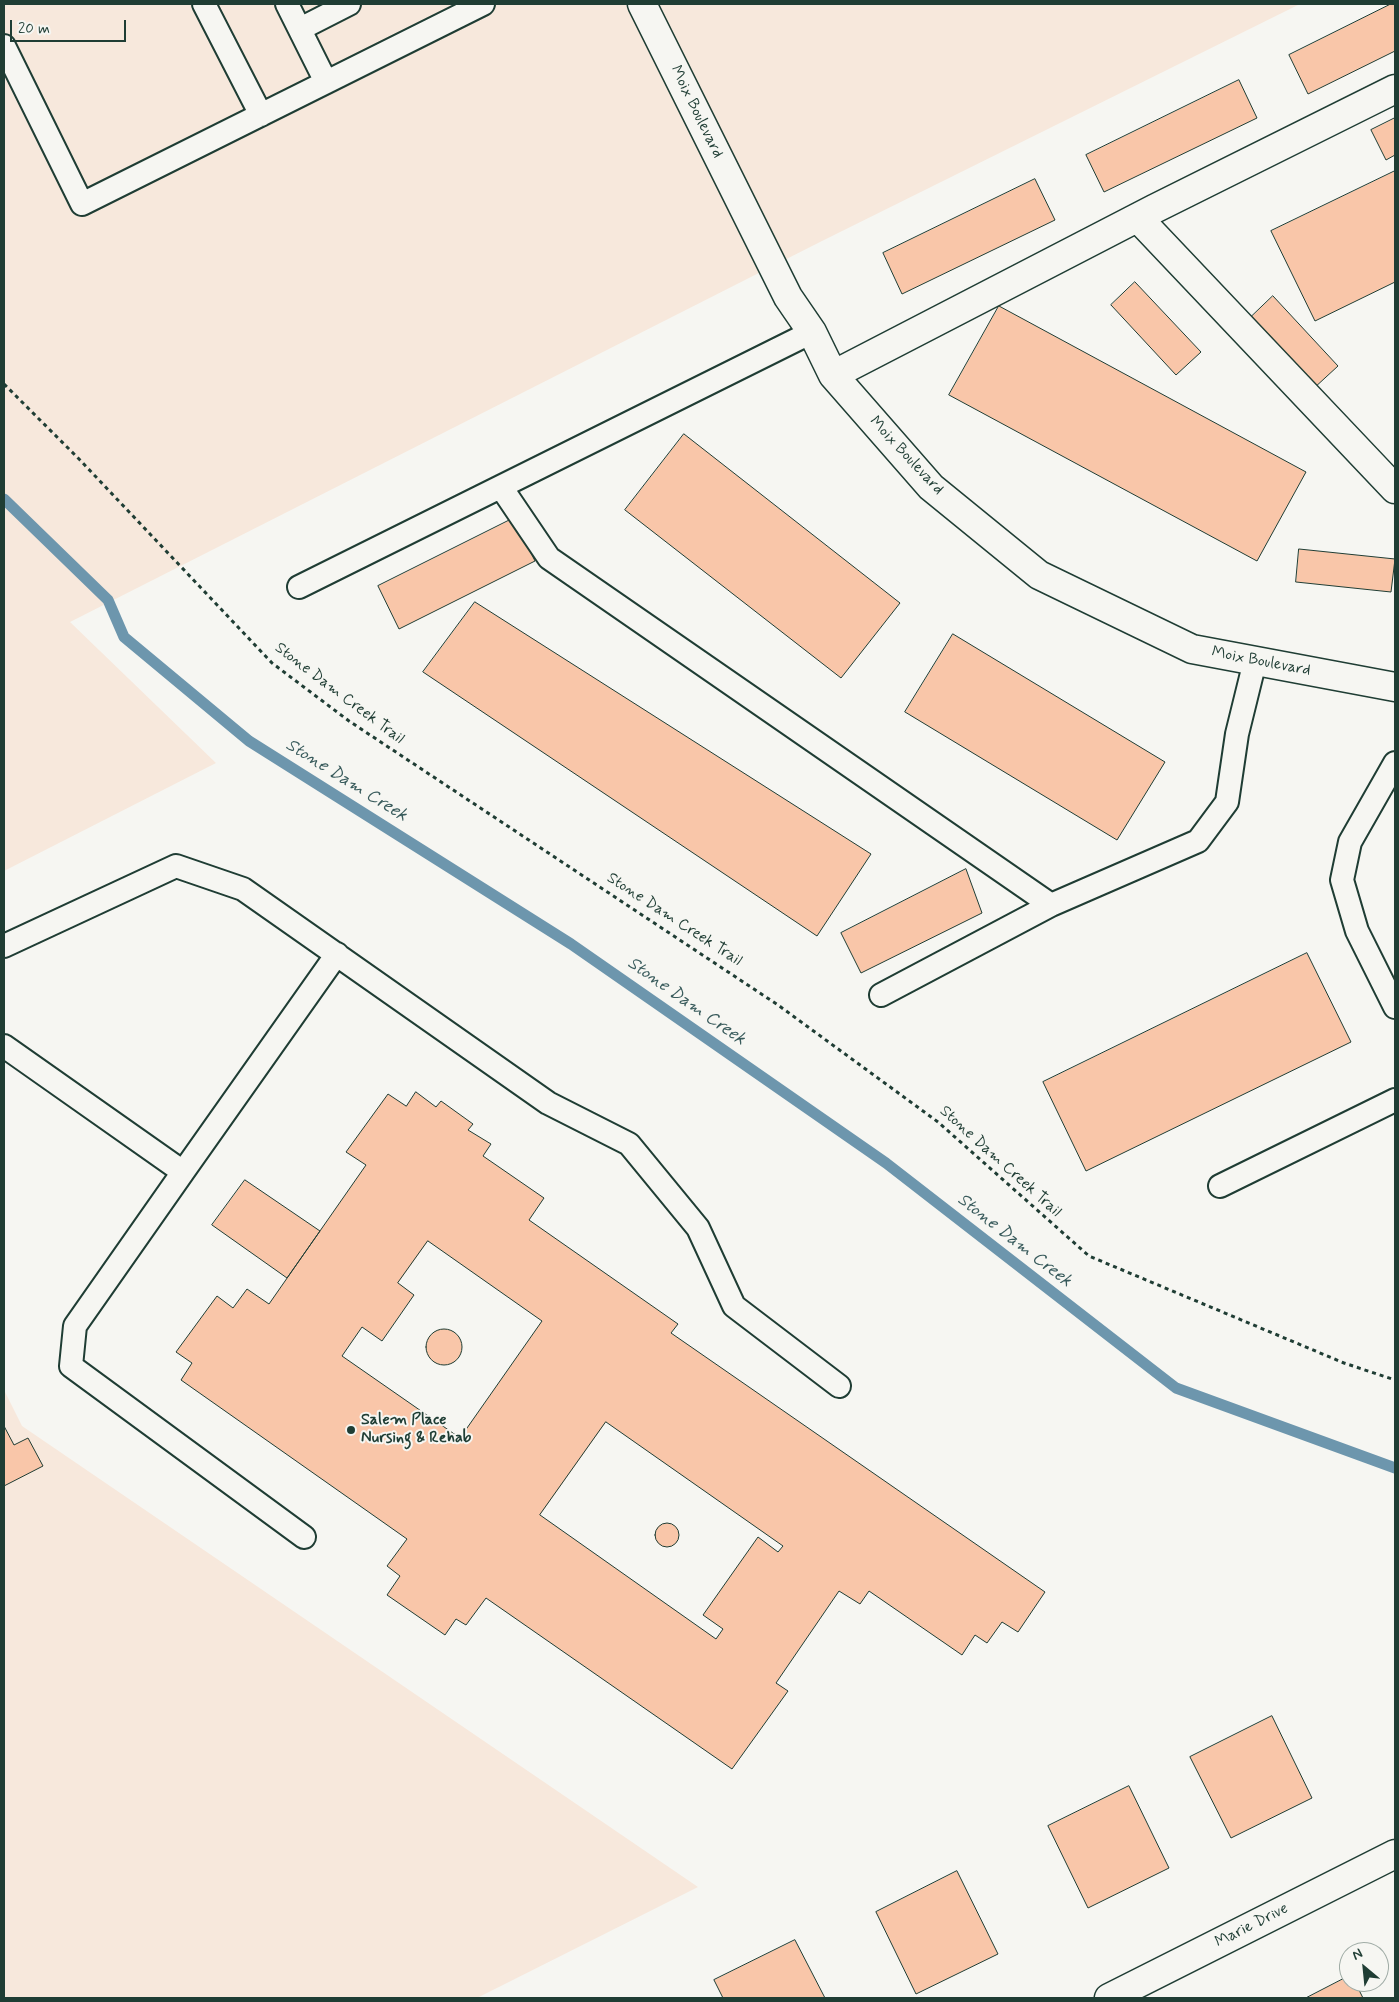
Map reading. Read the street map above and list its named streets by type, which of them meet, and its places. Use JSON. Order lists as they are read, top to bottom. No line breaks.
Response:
{"streets":{"street":["Moix Boulevard","Marie Drive"],"path":["Stone Dam Creek Trail"]},"water":["Stone Dam Creek"],"places":["Salem Place Nursing & Rehab"],"scale_bar":"20 m","north":"top left"}
